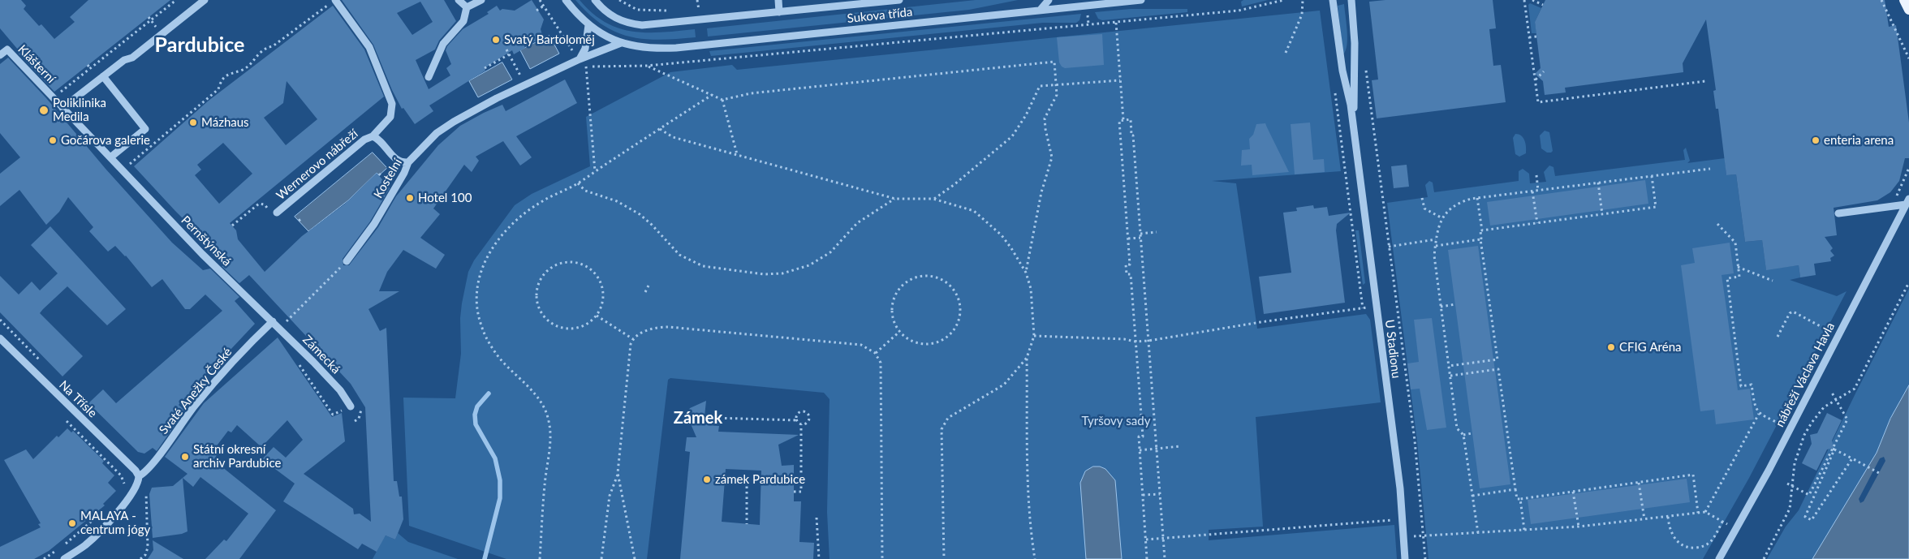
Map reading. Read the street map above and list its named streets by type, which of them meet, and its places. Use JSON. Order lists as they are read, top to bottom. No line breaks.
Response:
{"streets":{"street":["Sukova třída","Klášterní","Wernerovo nábřeží","Kostelní","Pernštýnská","U Stadionu","Zámecká","nábřeží Václava Havla","Svaté Anežky České","Na Třísle"]},"crossings":[["Sukova třída","Kostelní"],["Klášterní","Pernštýnská"],["Pernštýnská","Zámecká"],["Pernštýnská","Svaté Anežky České"],["Zámecká","Svaté Anežky České"],["Svaté Anežky České","Na Třísle"]],"districts":["Pardubice","Zámek"],"parks":["Tyršovy sady"],"places":["Svatý Bartoloměj","Poliklinika Medila","Mázhaus","Gočárova galerie","enteria arena","Hotel 100","CFIG Aréna","Státní okresní archiv Pardubice","zámek Pardubice","MALAYA - centrum jógy"]}
